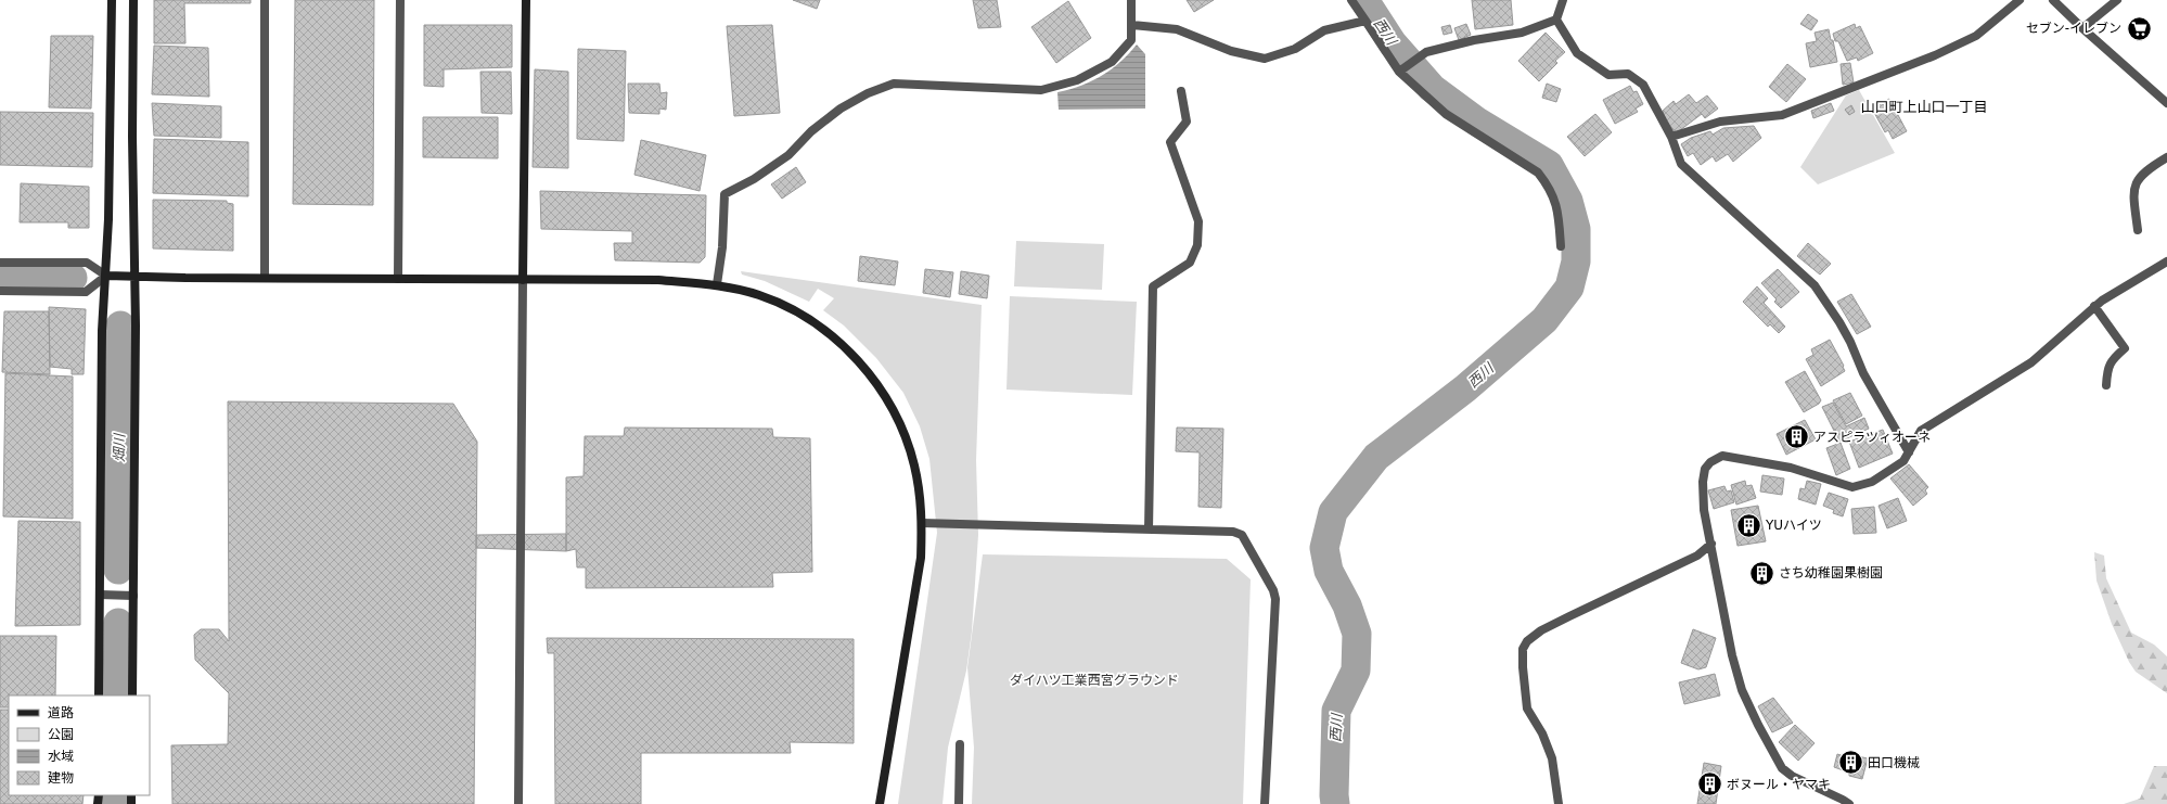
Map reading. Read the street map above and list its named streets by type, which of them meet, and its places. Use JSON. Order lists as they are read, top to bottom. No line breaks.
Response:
{"districts":["山口町上山口一丁目"],"water":["西川","畑川"],"parks":["ダイハツ工業西宮グラウンド"],"places":{"supermarket":["セブン-イレブン"],"building":["アスピラツィオーネ","YUハイツ","さち幼稚園果樹園","田口機械","ボヌール・ヤマキ"]},"legend":["道路","公園","水域","建物"]}
